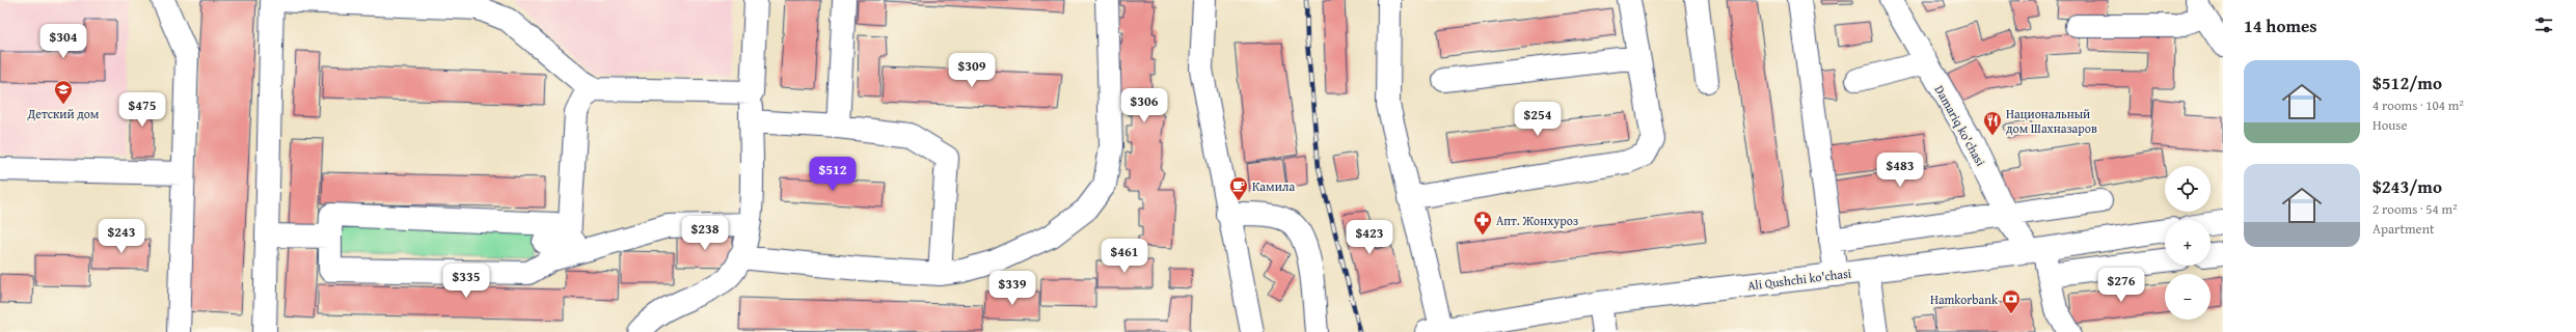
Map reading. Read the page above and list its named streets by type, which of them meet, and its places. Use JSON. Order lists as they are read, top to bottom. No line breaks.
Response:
{"streets":{"street":["Damariq ko'chasi","Ali Qushchi ko'chasi"]},"crossings":[["Damariq ko'chasi","Ali Qushchi ko'chasi"]],"places":{"school or university":["Детский дом"],"restaurant":["Национальный дом Шахназаров"],"cafe":["Камила"],"pharmacy":["Апт. Жонхуроз"],"bank":["Hamkorbank"]},"page":{"heading":"14 homes","price":["$304","$309","$306","$475","$254","$483","$512","$238","$243","$423","$461","$335","$276","$339"],"list":[{"name":"$512/mo","note":"4 rooms · 104 m² · House"},{"name":"$243/mo","note":"2 rooms · 54 m² · Apartment"}],"map_buttons":["+","−"]}}
